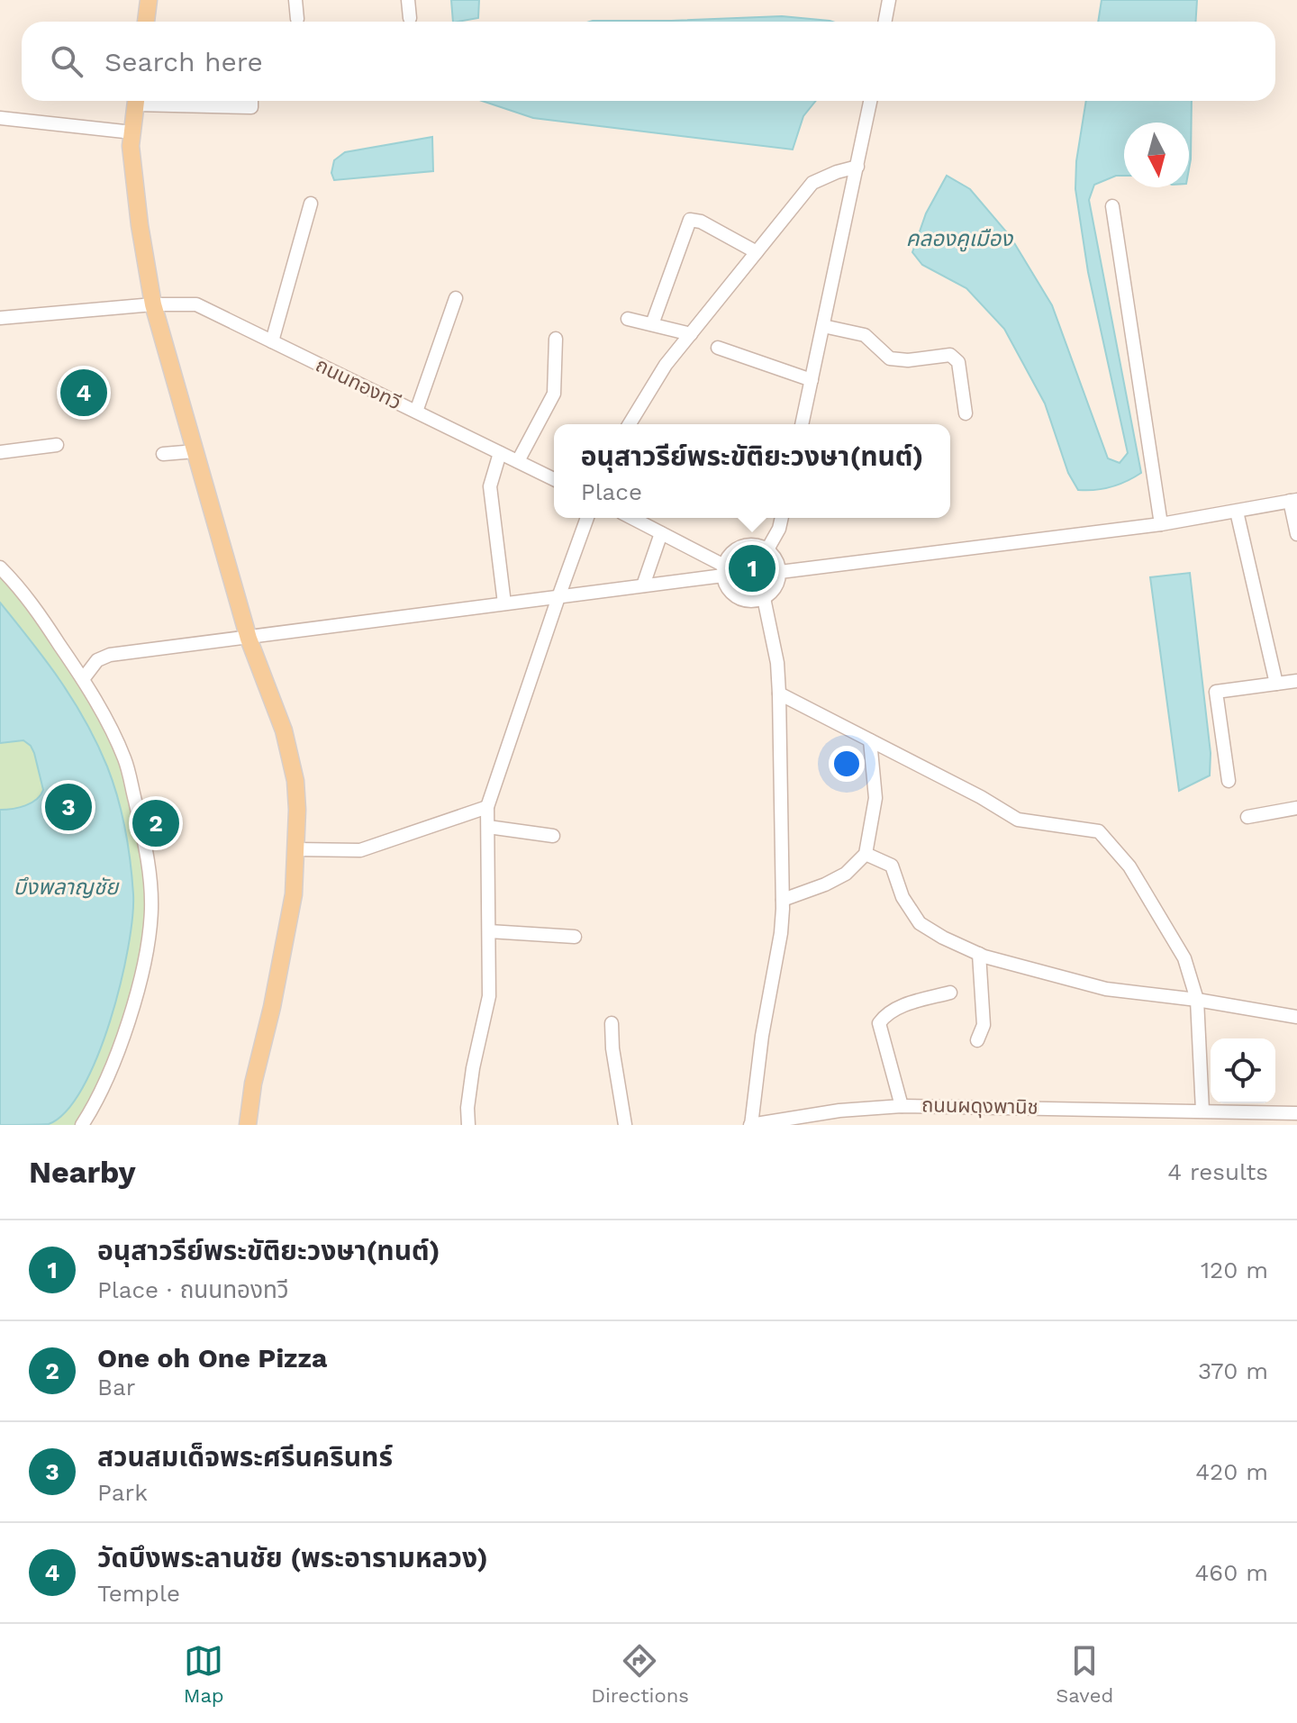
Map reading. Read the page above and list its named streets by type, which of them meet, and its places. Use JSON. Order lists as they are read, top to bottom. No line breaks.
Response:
{"streets":{"street":["ถนนทองทวี","ถนนผดุงพานิช"]},"water":["คลองคูเมือง","บึงพลาญชัย"],"north":"bottom","page":{"search":"Search here","pins":["4","1","3","2"],"popup":["อนุสาวรีย์พระขัติยะวงษา(ทนต์)","Place"],"heading":["Nearby","4 results"],"list":[{"mark":"1","name":"อนุสาวรีย์พระขัติยะวงษา(ทนต์)","note":"Place · ถนนทองทวี","value":"120 m"},{"mark":"2","name":"One oh One Pizza","note":"Bar","value":"370 m"},{"mark":"3","name":"สวนสมเด็จพระศรีนครินทร์","note":"Park","value":"420 m"},{"mark":"4","name":"วัดบึงพระลานชัย (พระอารามหลวง)","note":"Temple","value":"460 m"}],"nav":["Map","Directions","Saved"]}}
